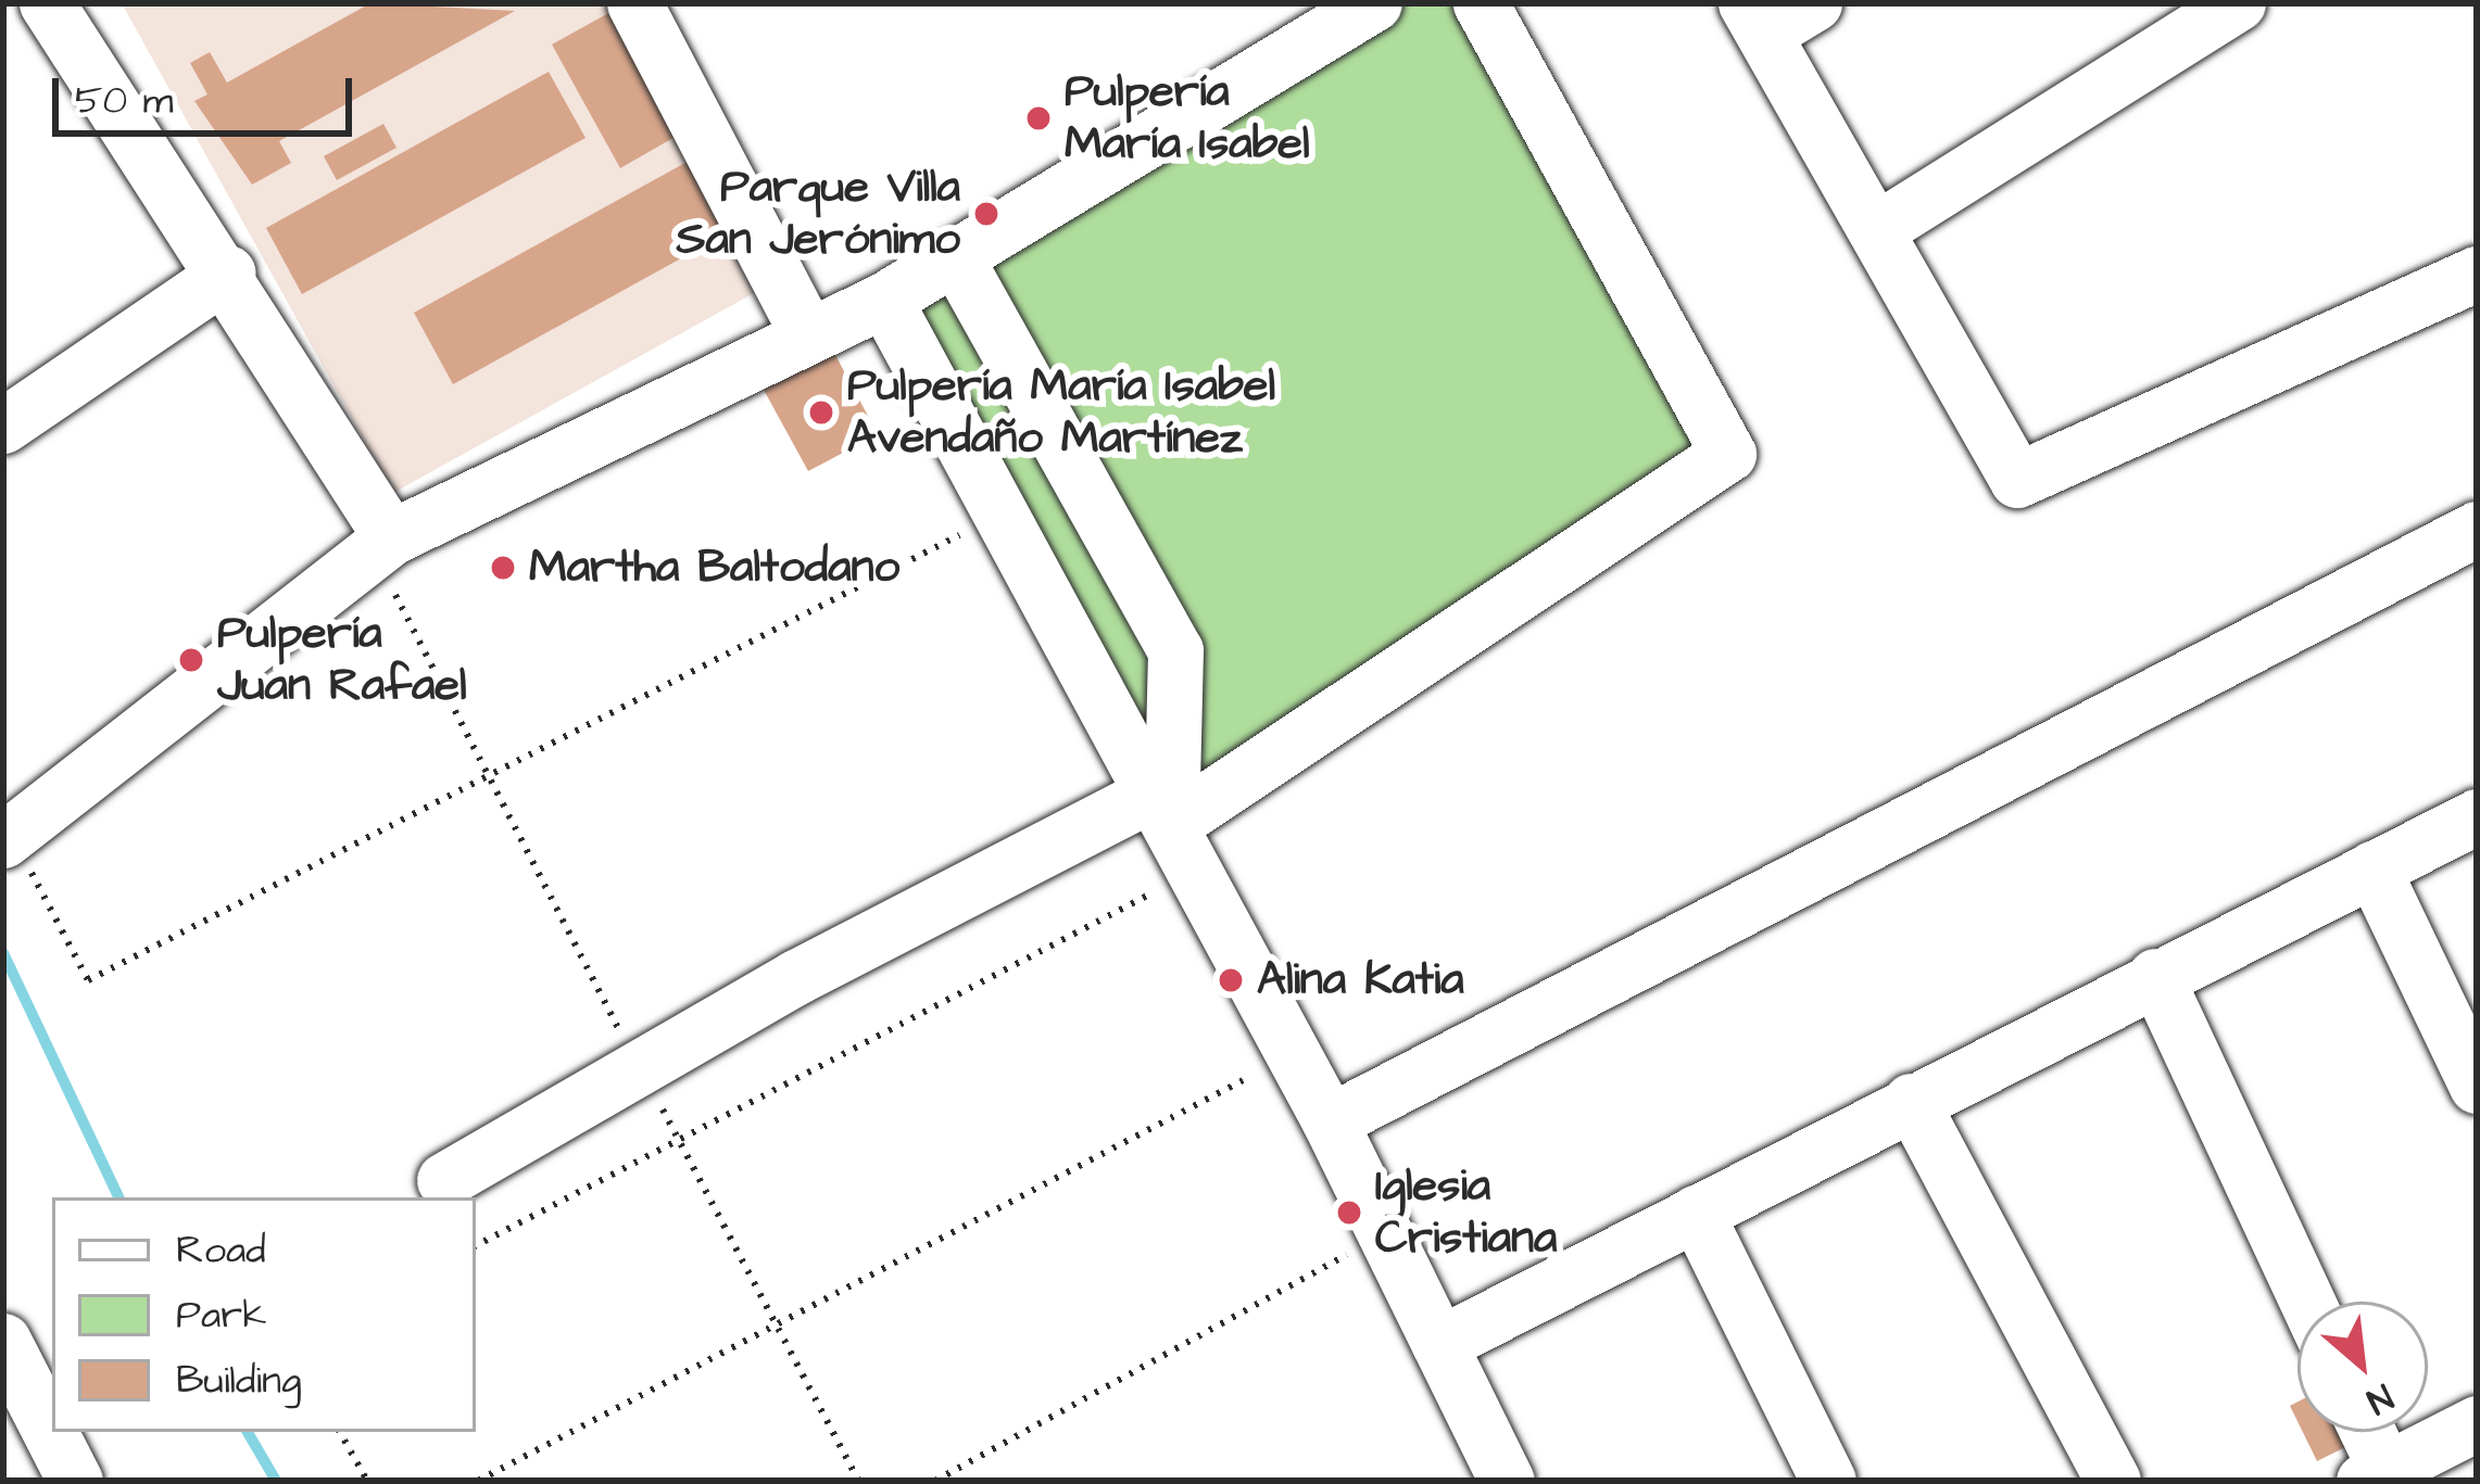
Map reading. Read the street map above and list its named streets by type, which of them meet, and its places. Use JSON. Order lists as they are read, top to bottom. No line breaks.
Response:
{"places":["Pulpería María Isabel","Parque Villa San Jerónimo","Pulpería María Isabel Avendaño Martínez","Martha Baltodano","Pulpería Juan Rafael","Alina Katia","Iglesia Cristiana"],"legend":["Road","Park","Building"],"scale_bar":"50 m","north":"bottom right"}
